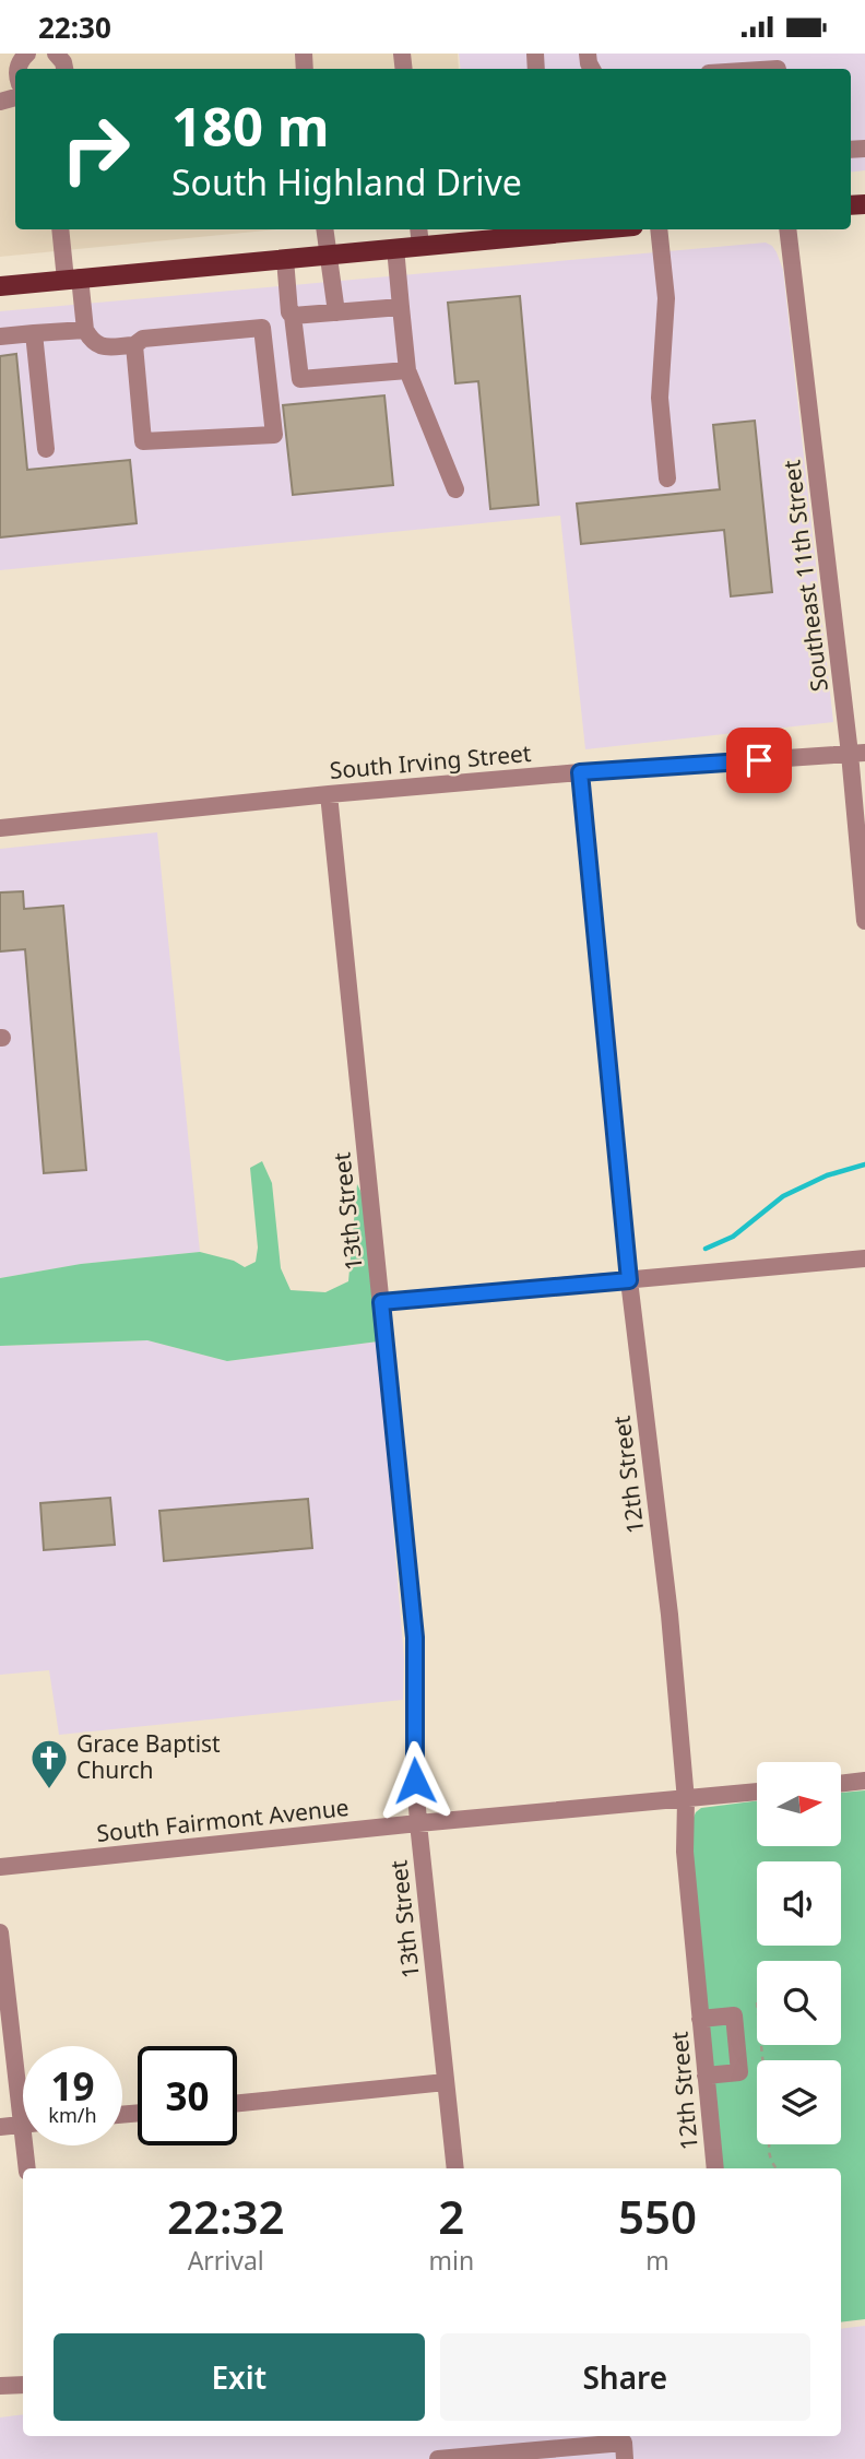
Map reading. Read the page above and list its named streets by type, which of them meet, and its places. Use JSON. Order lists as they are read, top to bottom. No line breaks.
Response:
{"streets":{"street":["Southeast 11th Street","South Irving Street","13th Street","12th Street","South Fairmont Avenue"]},"crossings":[["Southeast 11th Street","South Irving Street"],["South Irving Street","13th Street"],["South Irving Street","12th Street"],["13th Street","South Fairmont Avenue"],["12th Street","South Fairmont Avenue"]],"places":{"church":["Grace Baptist Church"]},"north":"right","page":{"status":"22:30","turn":["180 m","South Highland Drive"],"speed":"19 km/h","limit":"30","eta":["22:32","Arrival","2","min","550","m"],"buttons":["Exit","Share"]}}
